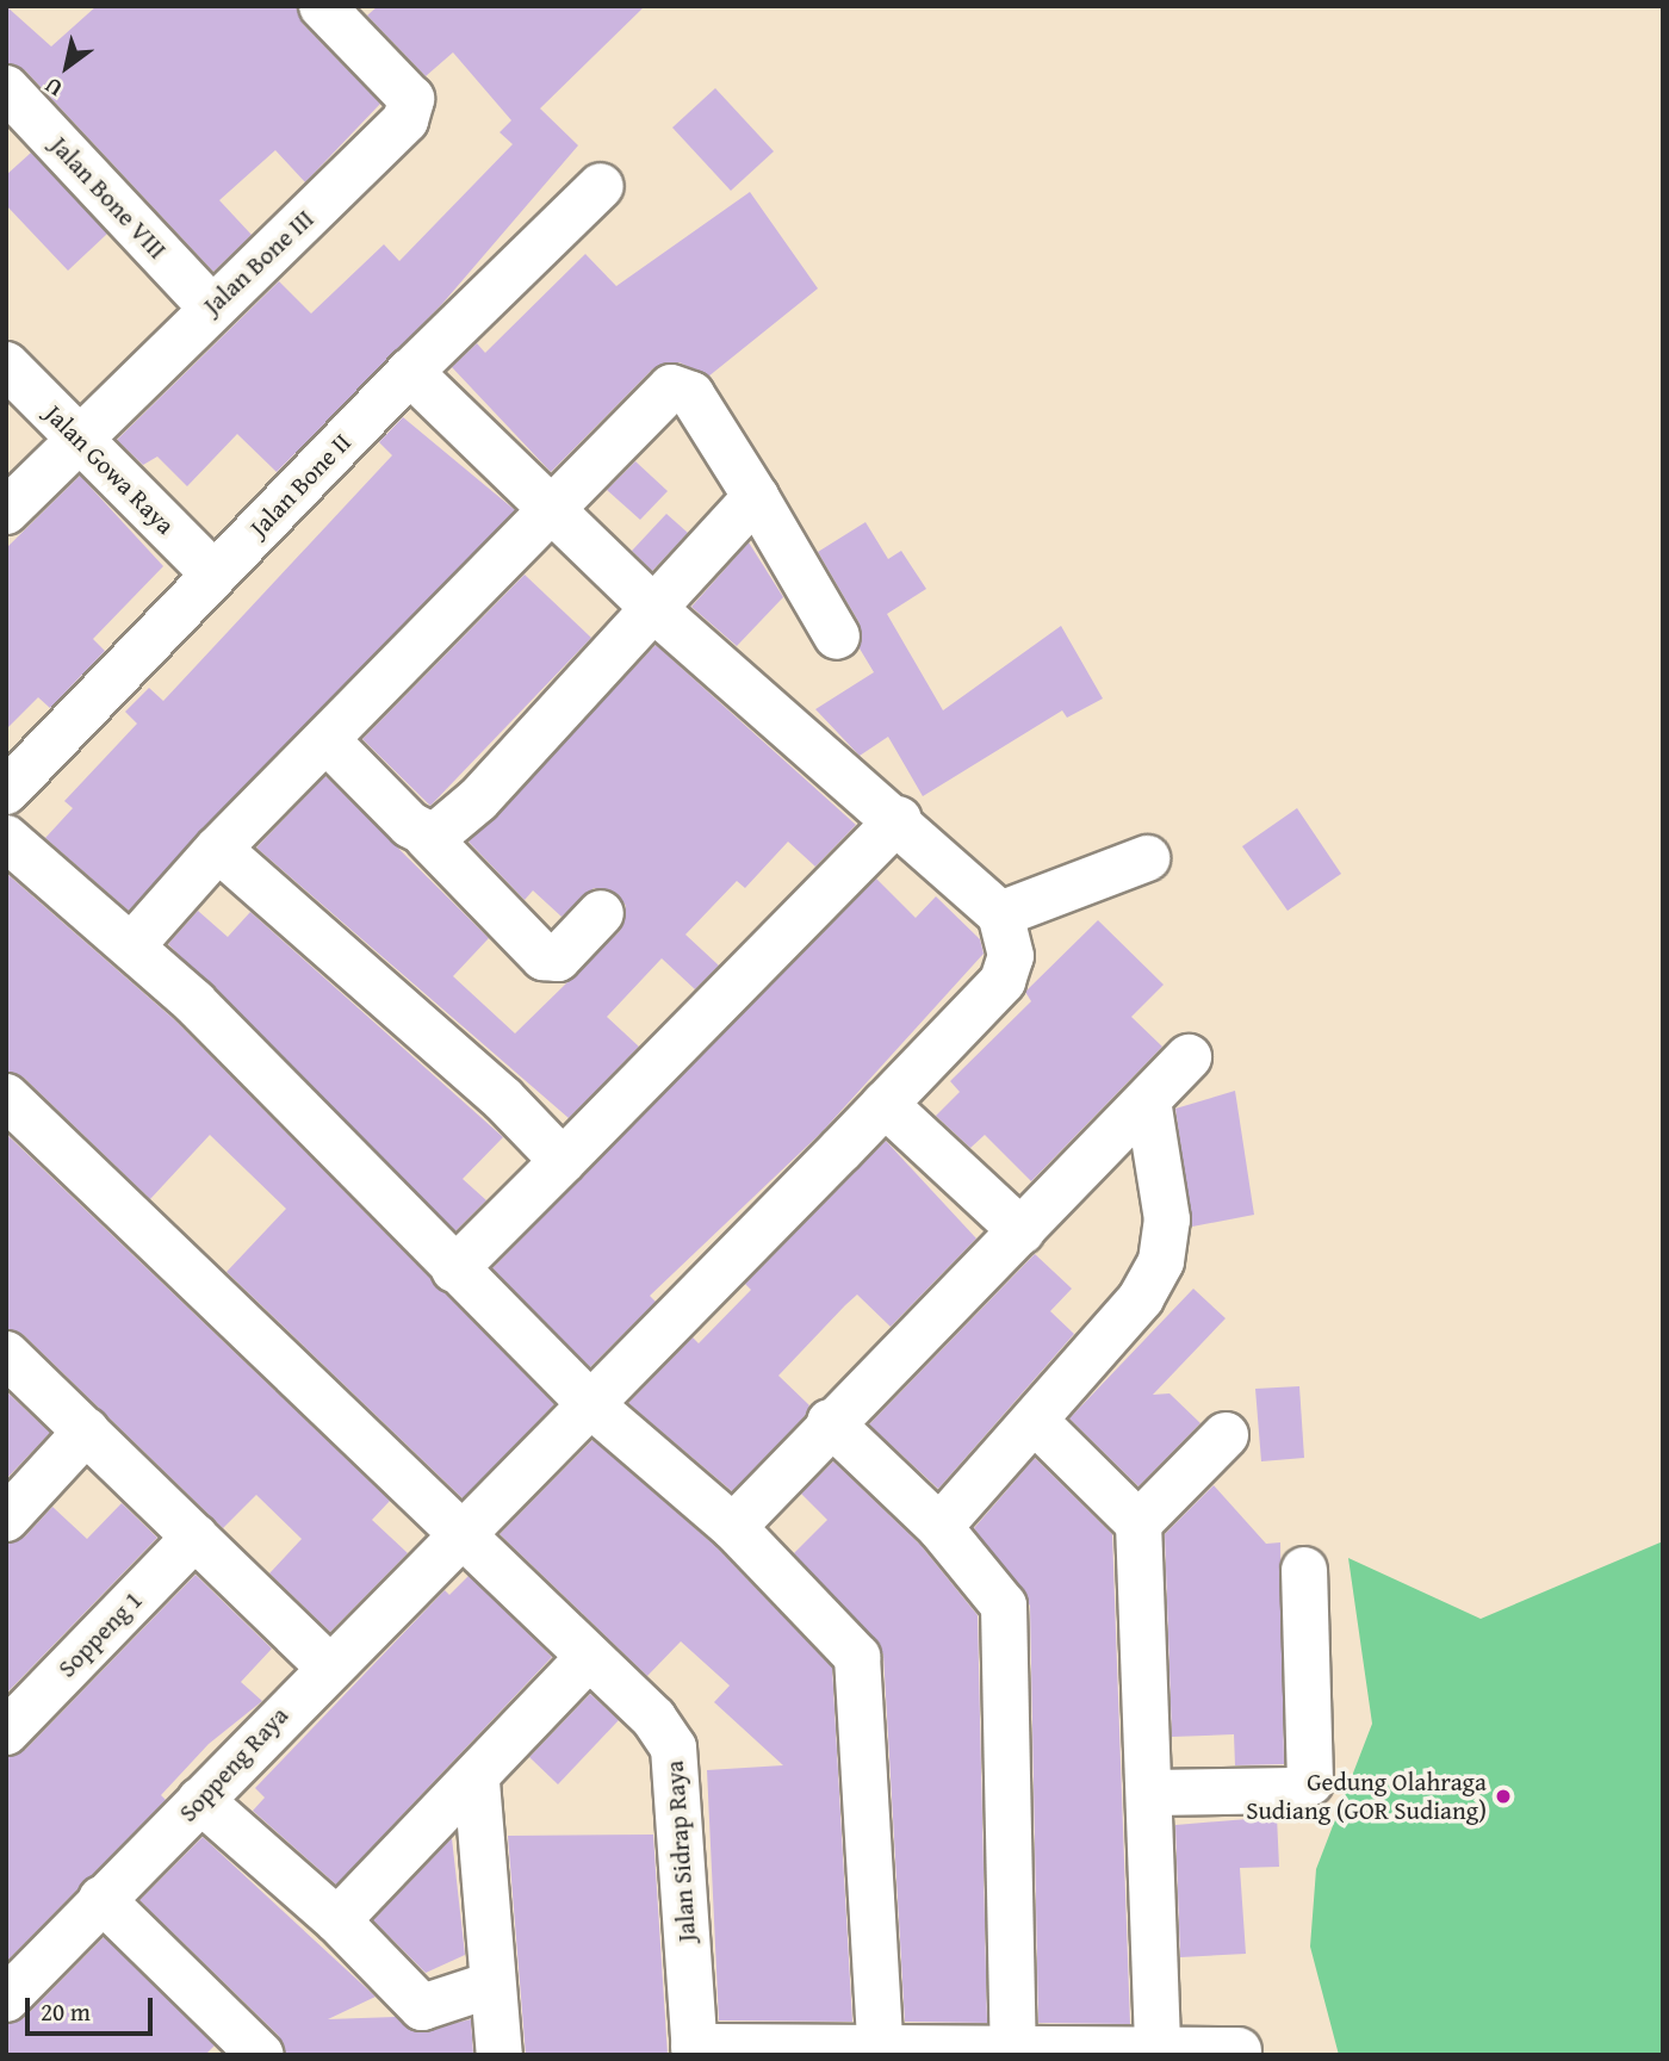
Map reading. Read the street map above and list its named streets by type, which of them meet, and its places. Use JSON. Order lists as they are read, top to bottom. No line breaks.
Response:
{"streets":{"street":["Jalan Bone VIII","Jalan Bone III","Jalan Gowa Raya","Jalan Bone II","Soppeng 1","Soppeng Raya","Jalan Sidrap Raya"]},"crossings":[["Jalan Bone VIII","Jalan Bone III"],["Jalan Bone III","Jalan Gowa Raya"],["Jalan Gowa Raya","Jalan Bone II"],["Soppeng Raya","Jalan Sidrap Raya"]],"places":["Gedung Olahraga Sudiang (GOR Sudiang)"],"scale_bar":"20 m","north":"bottom left"}
